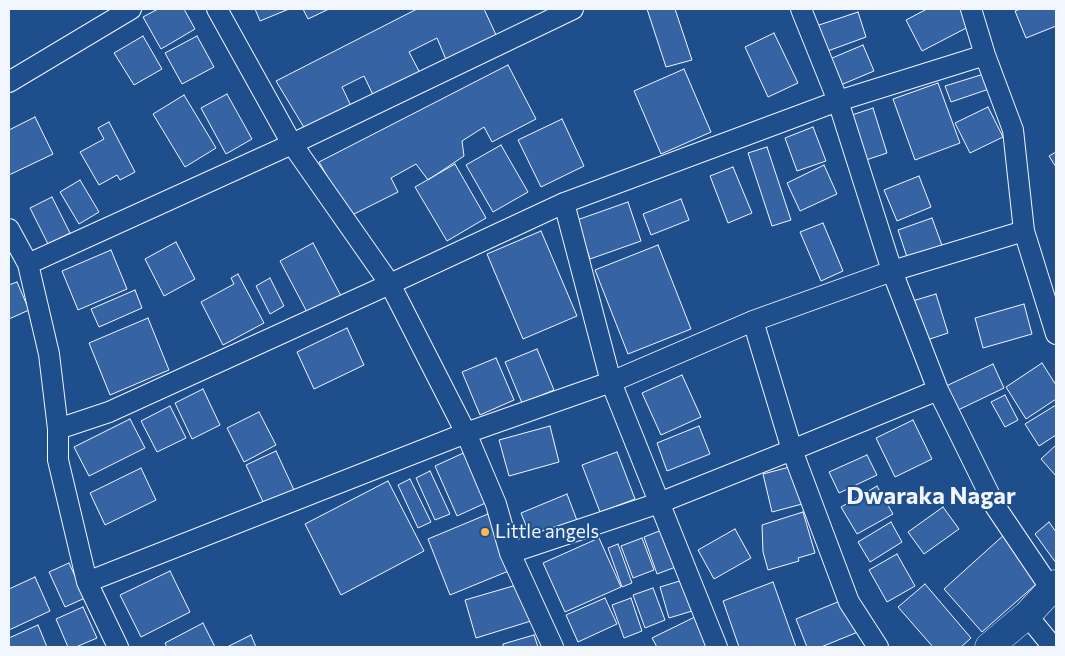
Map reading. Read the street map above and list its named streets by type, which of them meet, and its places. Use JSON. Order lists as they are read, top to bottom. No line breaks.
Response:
{"districts":["Dwaraka Nagar"],"places":["Little angels"]}
